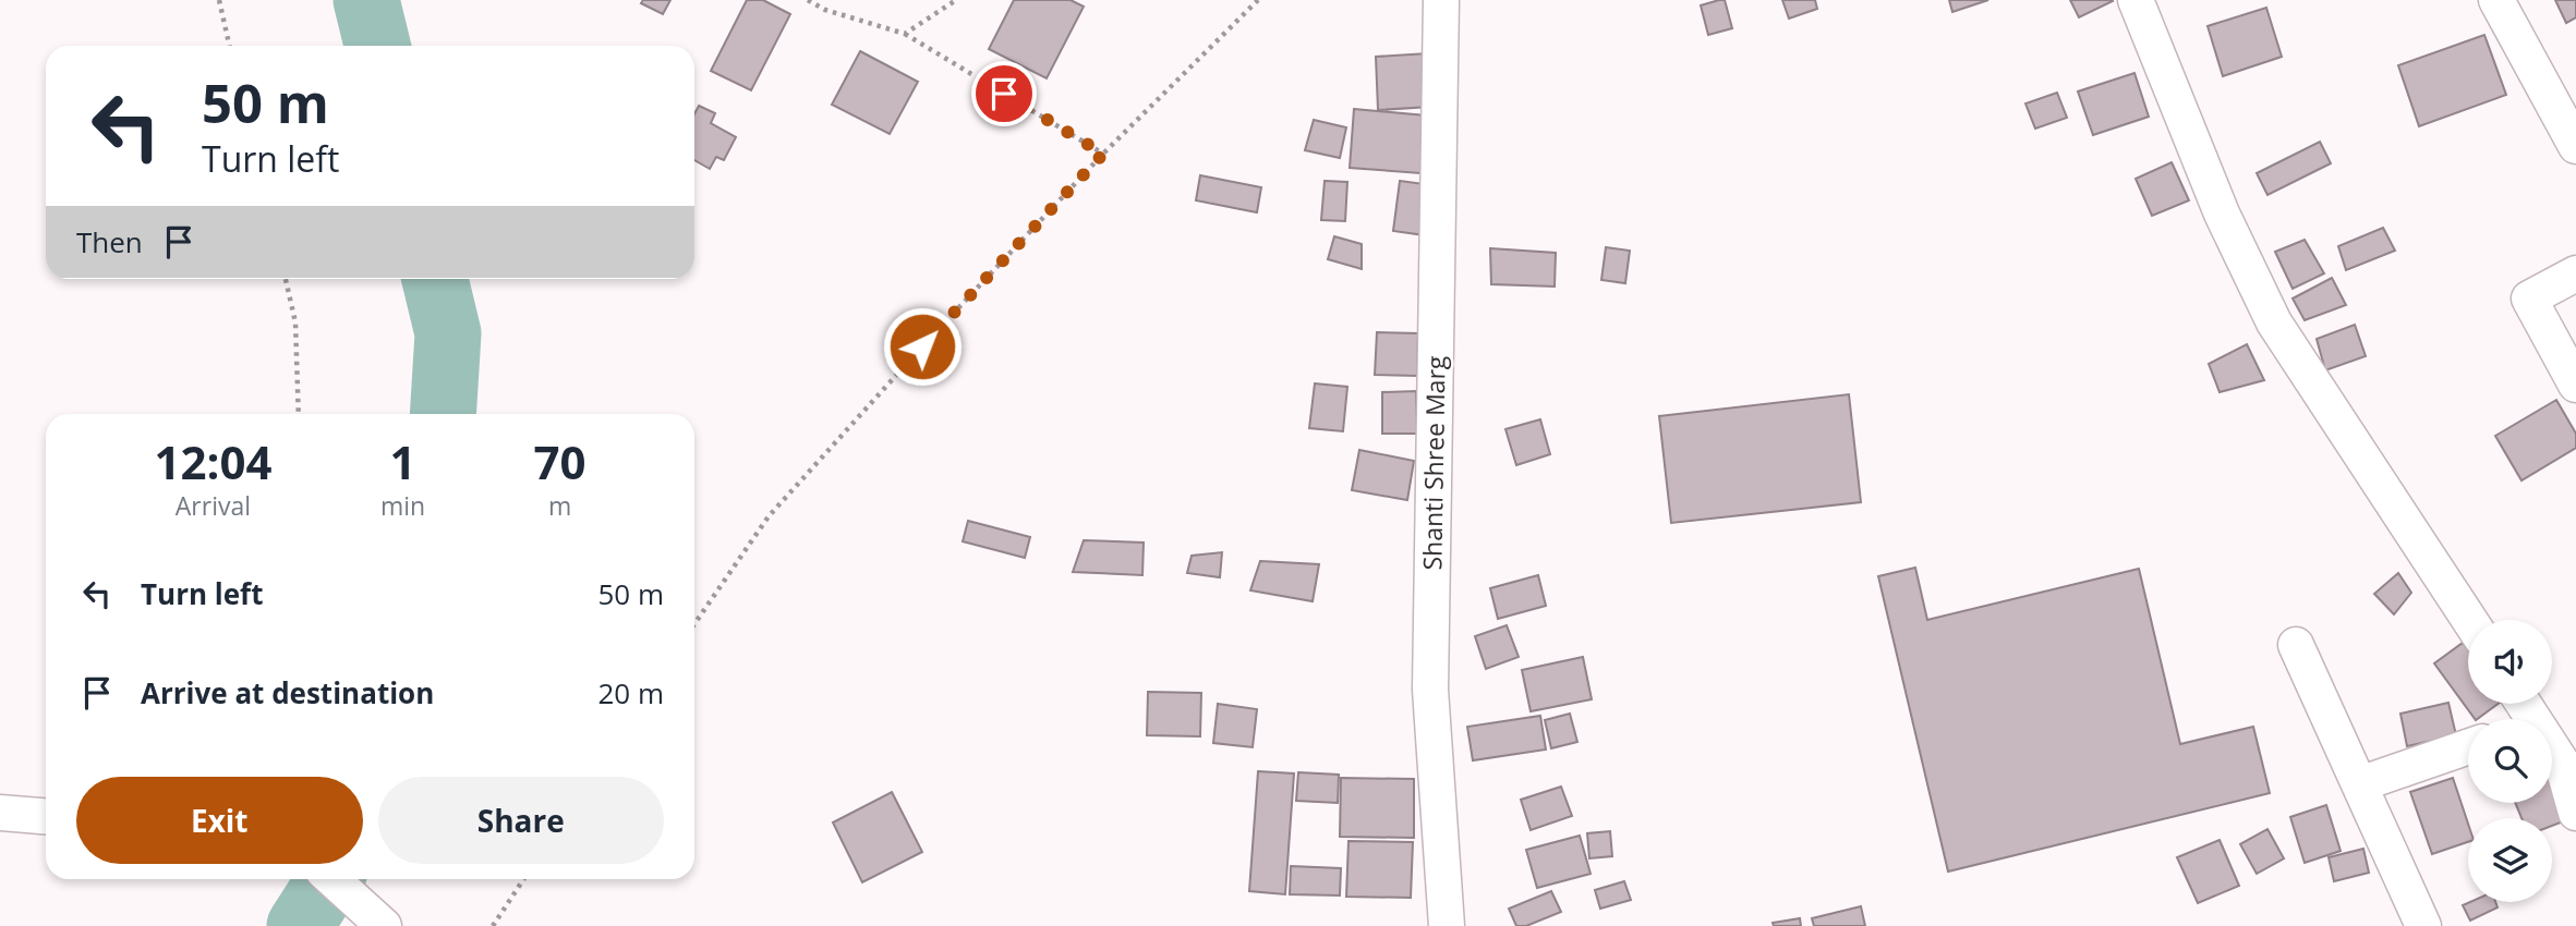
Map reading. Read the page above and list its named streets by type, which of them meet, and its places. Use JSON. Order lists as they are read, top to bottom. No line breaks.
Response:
{"streets":{"street":["Shanti Shree Marg"]},"page":{"turn":["50 m","Turn left"],"then":"Then","eta":["12:04","Arrival","1","min","70","m"],"list":[{"name":"Turn left","value":"50 m"},{"name":"Arrive at destination","value":"20 m"}],"buttons":["Exit","Share"]}}
